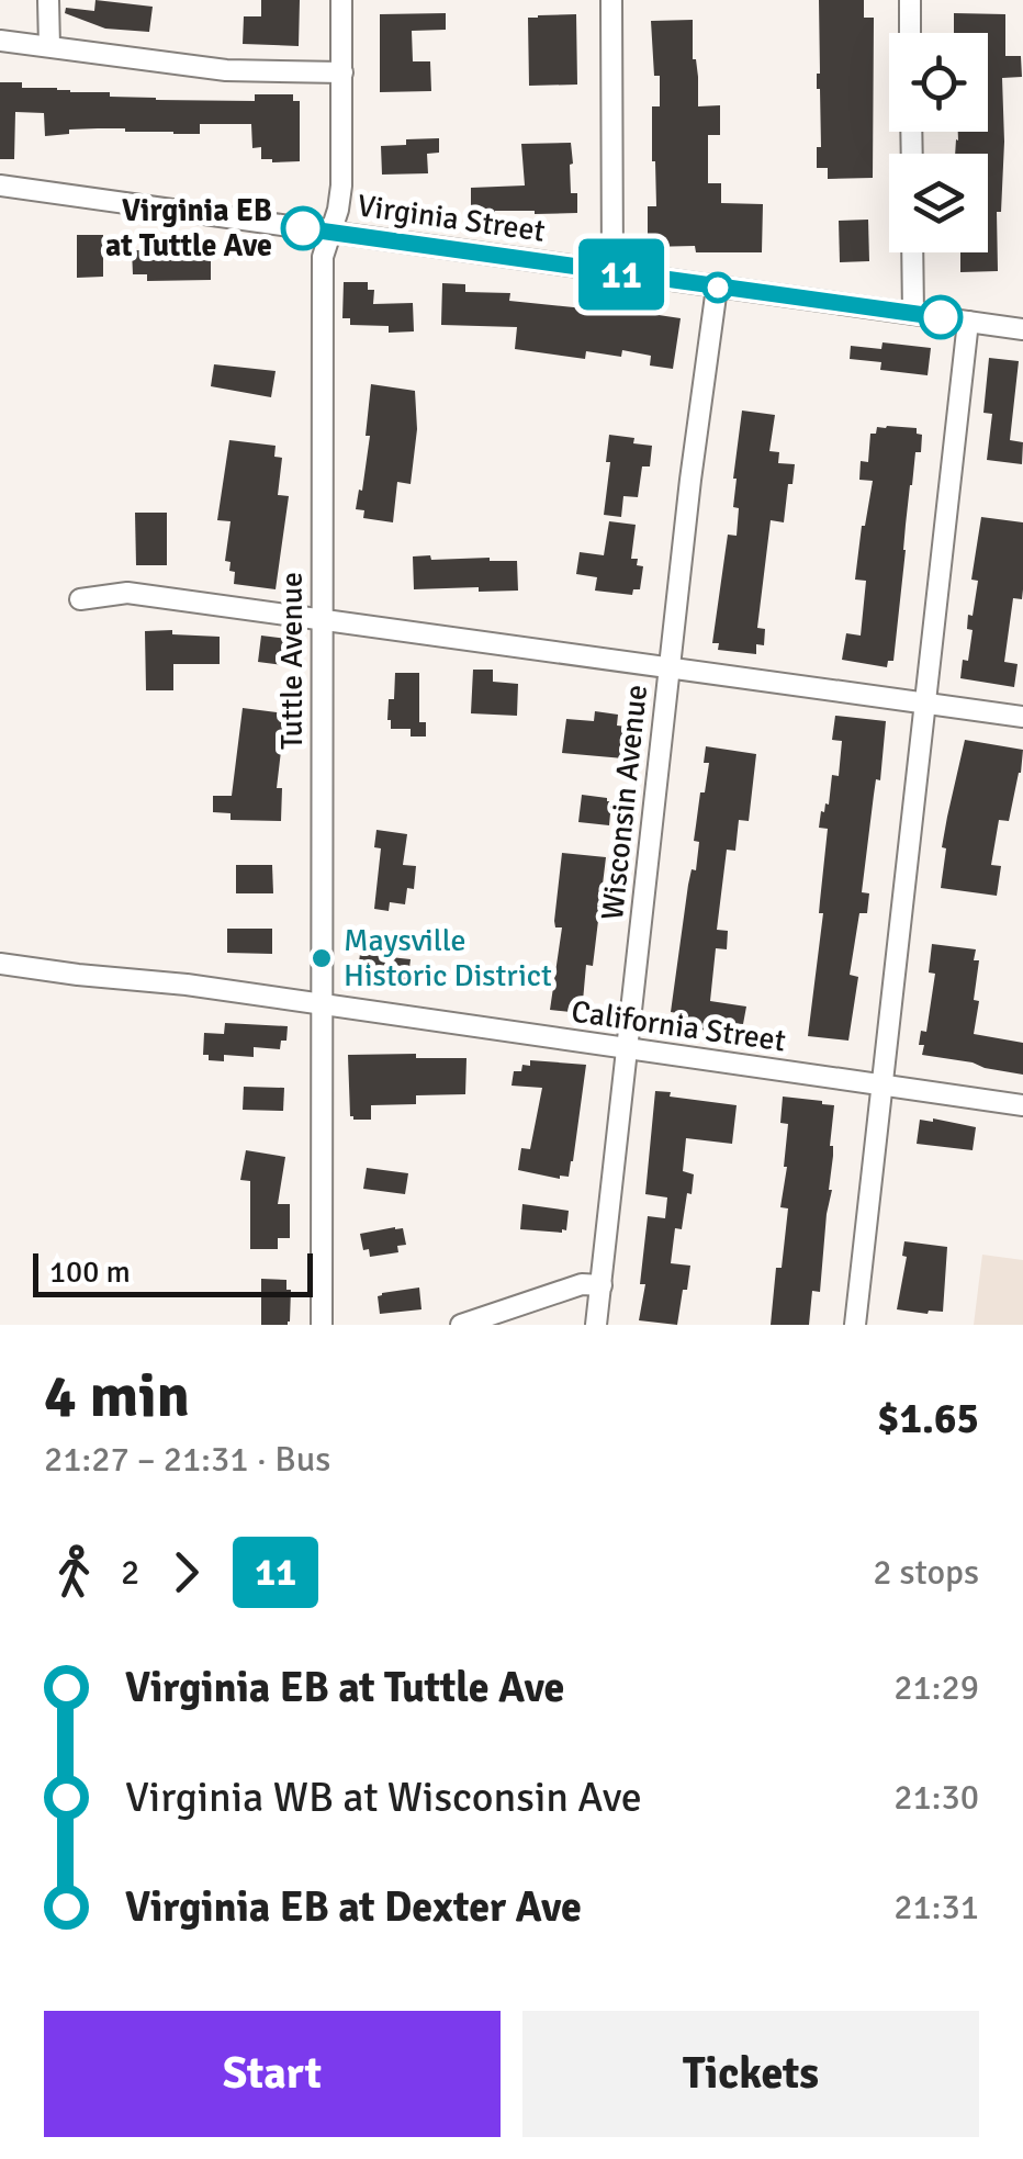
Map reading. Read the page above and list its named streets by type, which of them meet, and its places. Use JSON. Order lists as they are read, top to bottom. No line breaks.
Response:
{"streets":{"street":["Virginia Street","Tuttle Avenue","Wisconsin Avenue","California Street"]},"crossings":[["Virginia Street","Tuttle Avenue"],["Virginia Street","Wisconsin Avenue"],["Tuttle Avenue","California Street"],["Wisconsin Avenue","California Street"]],"places":["Virginia EB at Tuttle Ave","Maysville Historic District"],"lines":["bus line 11"],"scale_bar":"100 m","page":{"on_map":"11","scale":"100 m","heading":["4 min","21:27 – 21:31 · Bus","$1.65"],"legs":["2","11","2 stops"],"list":[{"name":"Virginia EB at Tuttle Ave","value":"21:29"},{"name":"Virginia WB at Wisconsin Ave","value":"21:30"},{"name":"Virginia EB at Dexter Ave","value":"21:31"}],"buttons":["Start","Tickets"]}}
